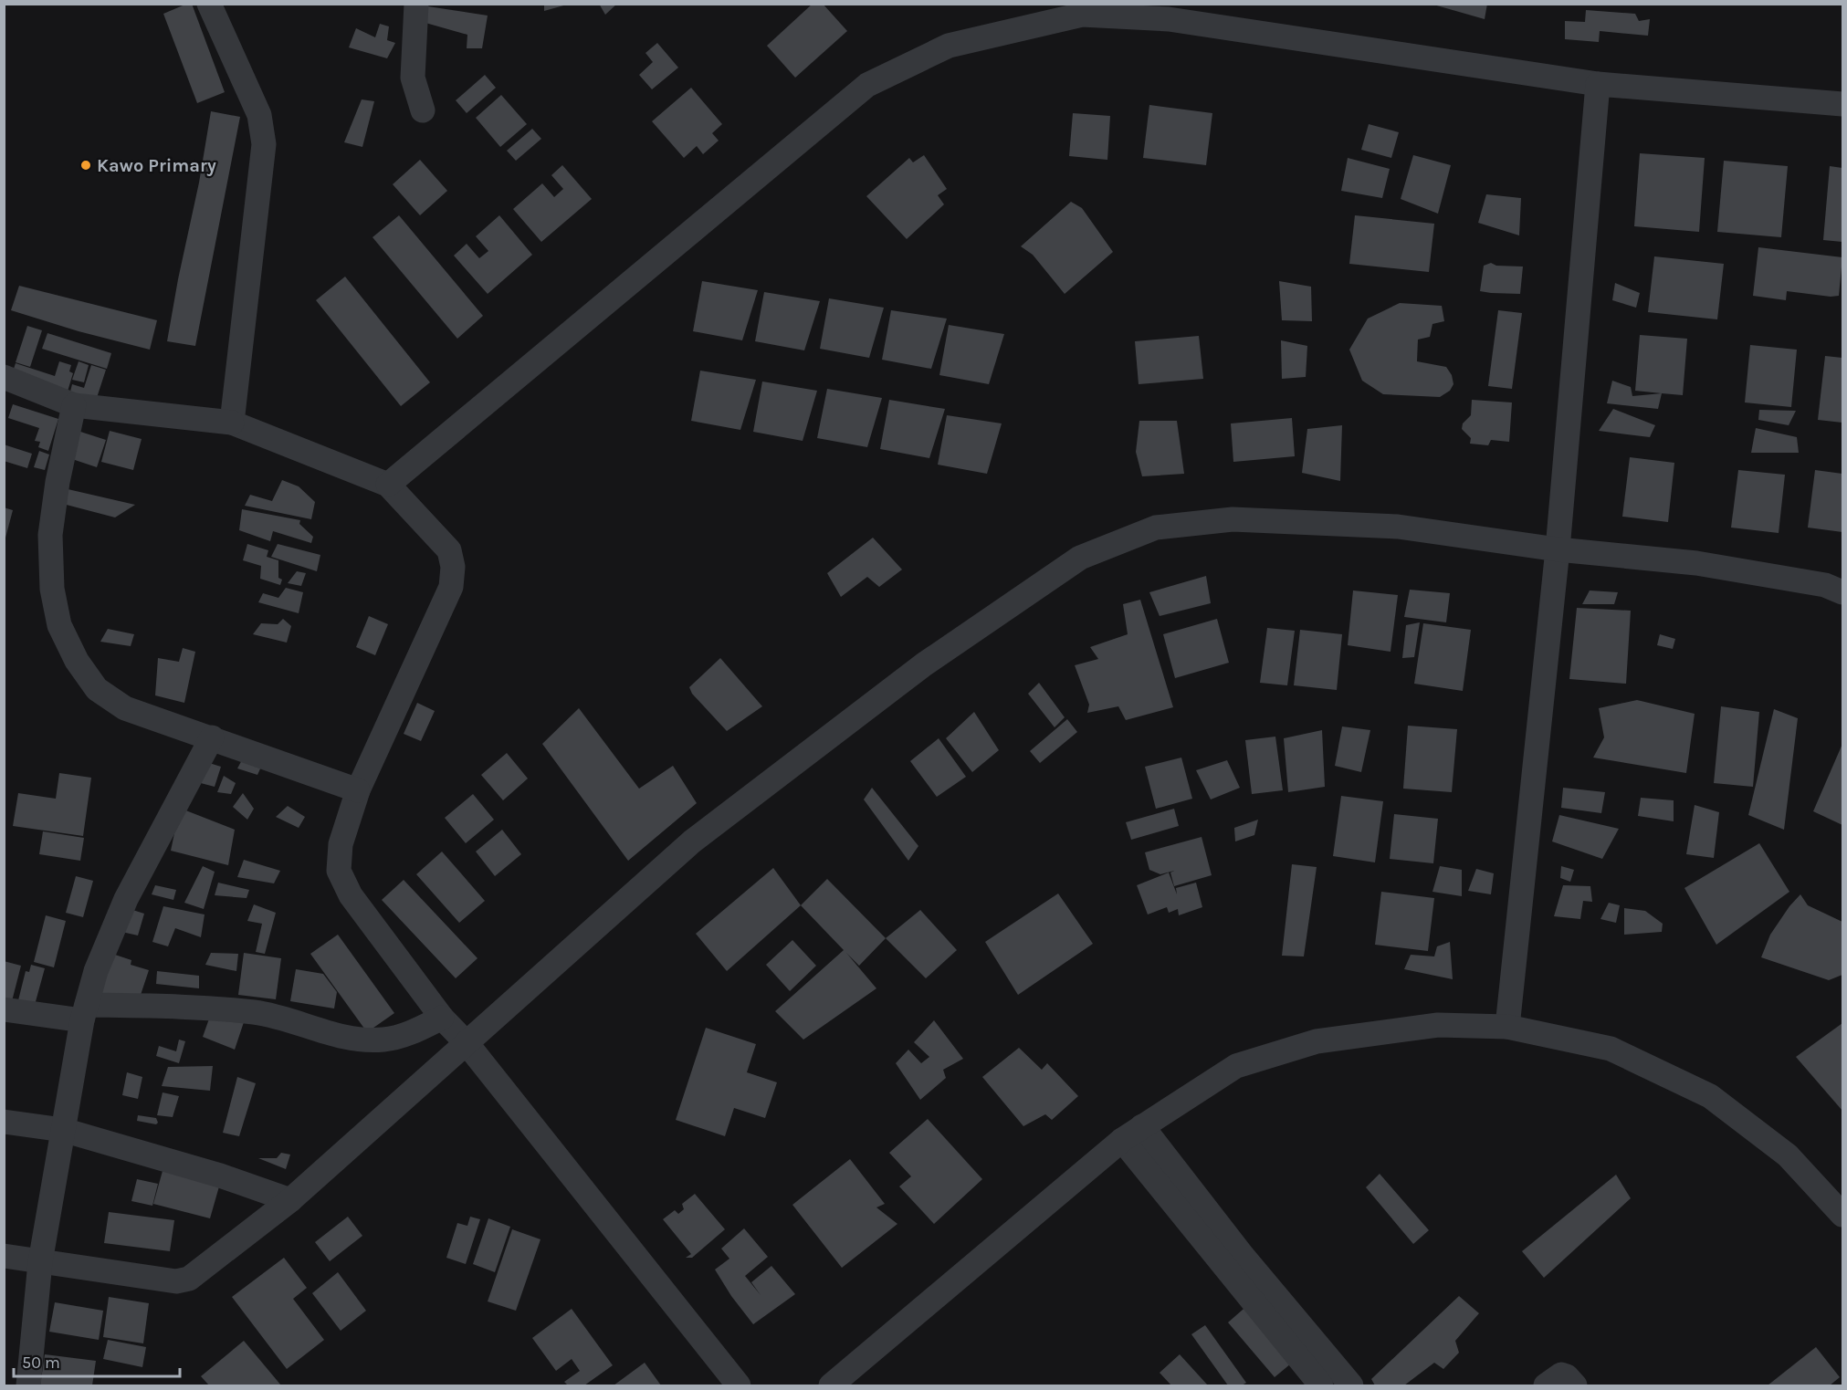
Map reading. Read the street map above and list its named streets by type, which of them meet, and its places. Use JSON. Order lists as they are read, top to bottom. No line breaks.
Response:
{"places":["Kawo Primary"],"scale_bar":"50 m"}
